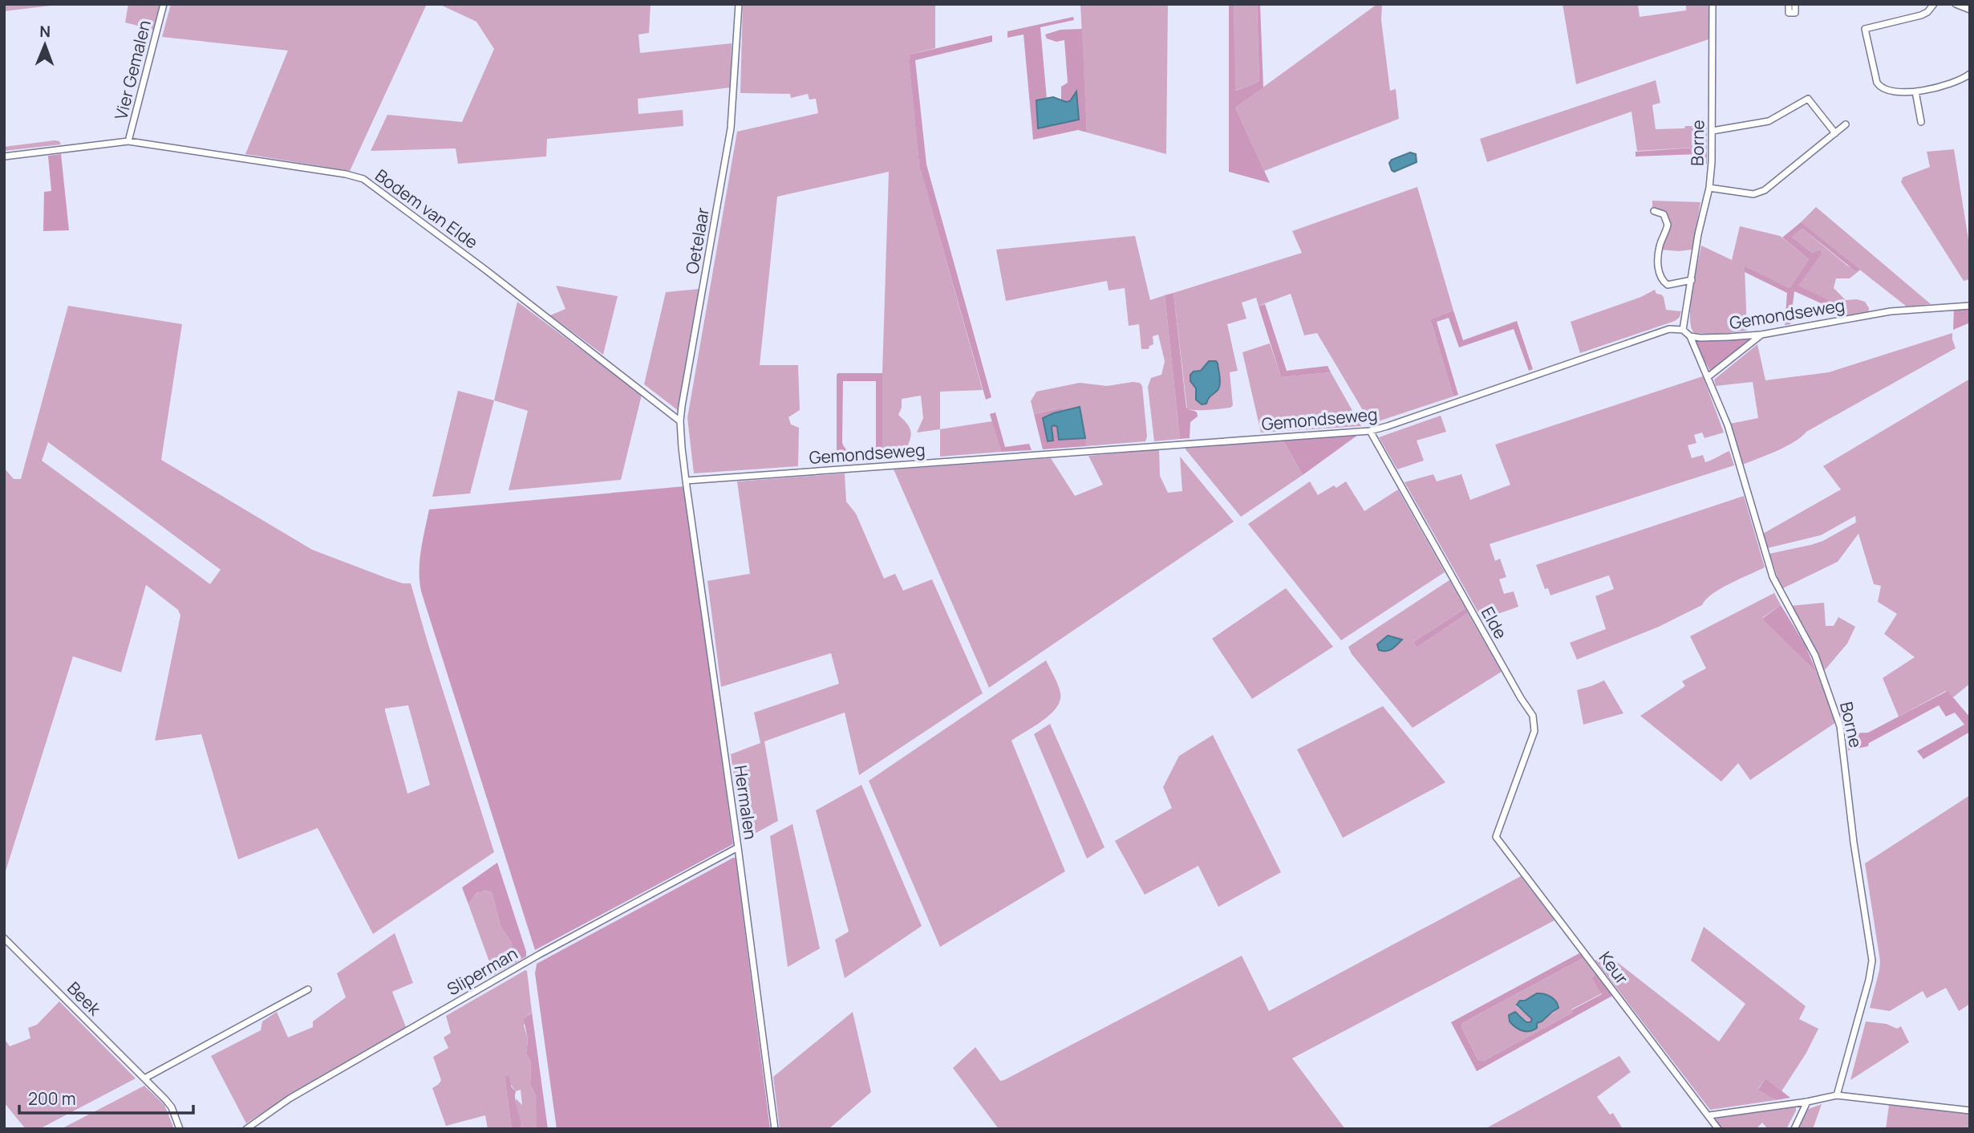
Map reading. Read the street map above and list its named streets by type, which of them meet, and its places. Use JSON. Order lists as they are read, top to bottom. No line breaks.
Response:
{"streets":{"street":["Vier Gemalen","Borne","Bodem van Elde","Oetelaar","Gemondseweg","Elde","Hermalen","Keur","Sliperman","Beek"]},"crossings":[["Vier Gemalen","Bodem van Elde"],["Borne","Gemondseweg"],["Bodem van Elde","Oetelaar"],["Oetelaar","Gemondseweg"],["Oetelaar","Hermalen"],["Gemondseweg","Elde"],["Gemondseweg","Hermalen"],["Elde","Keur"],["Hermalen","Sliperman"]],"scale_bar":"200 m","north":"top"}
